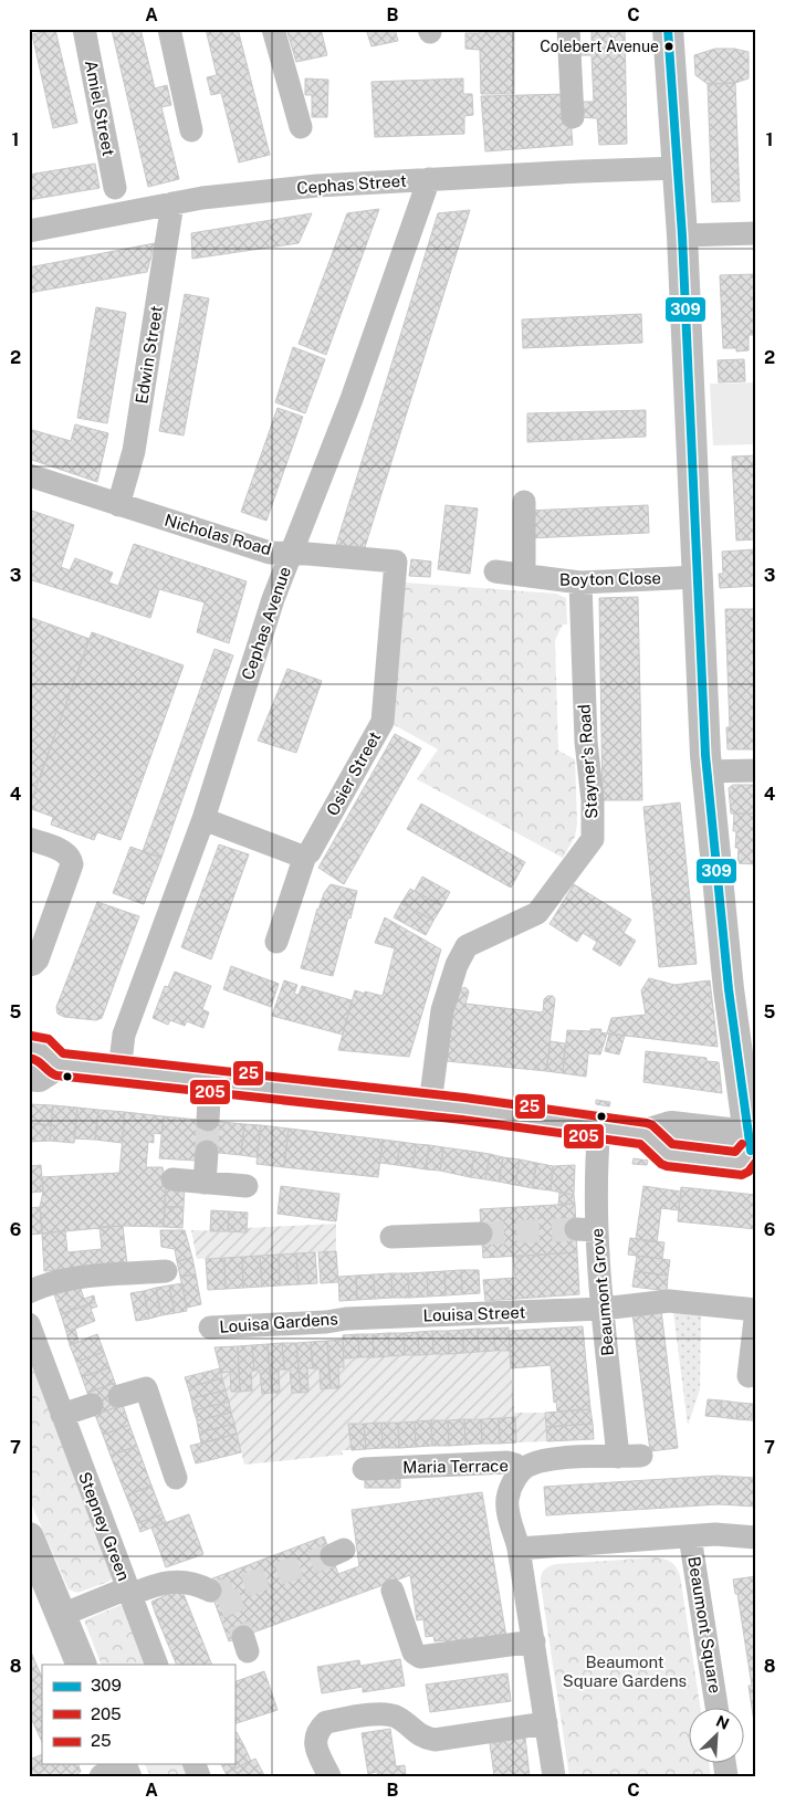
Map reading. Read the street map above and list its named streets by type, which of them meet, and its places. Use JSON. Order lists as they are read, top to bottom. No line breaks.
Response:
{"streets":{"street":["Amiel Street","Cephas Street","Edwin Street","Nicholas Road","Boyton Close","Cephas Avenue","Stayner's Road","Osier Street","Beaumont Grove","Louisa Street","Louisa Gardens","Maria Terrace","Stepney Green","Beaumont Square"]},"crossings":[["Cephas Street","Edwin Street"],["Cephas Street","Cephas Avenue"],["Edwin Street","Nicholas Road"],["Nicholas Road","Cephas Avenue"],["Nicholas Road","Osier Street"],["Boyton Close","Stayner's Road"],["Beaumont Grove","Louisa Street"],["Beaumont Grove","Maria Terrace"],["Louisa Street","Louisa Gardens"]],"parks":["Beaumont Square Gardens"],"places":["Colebert Avenue"],"lines":["transit line 309","transit line 25","transit line 205"],"legend":["309","205","25"],"north":"top right","grid":{"columns":["A","B","C"],"rows":["1","2","3","4","5","6","7","8"]}}
